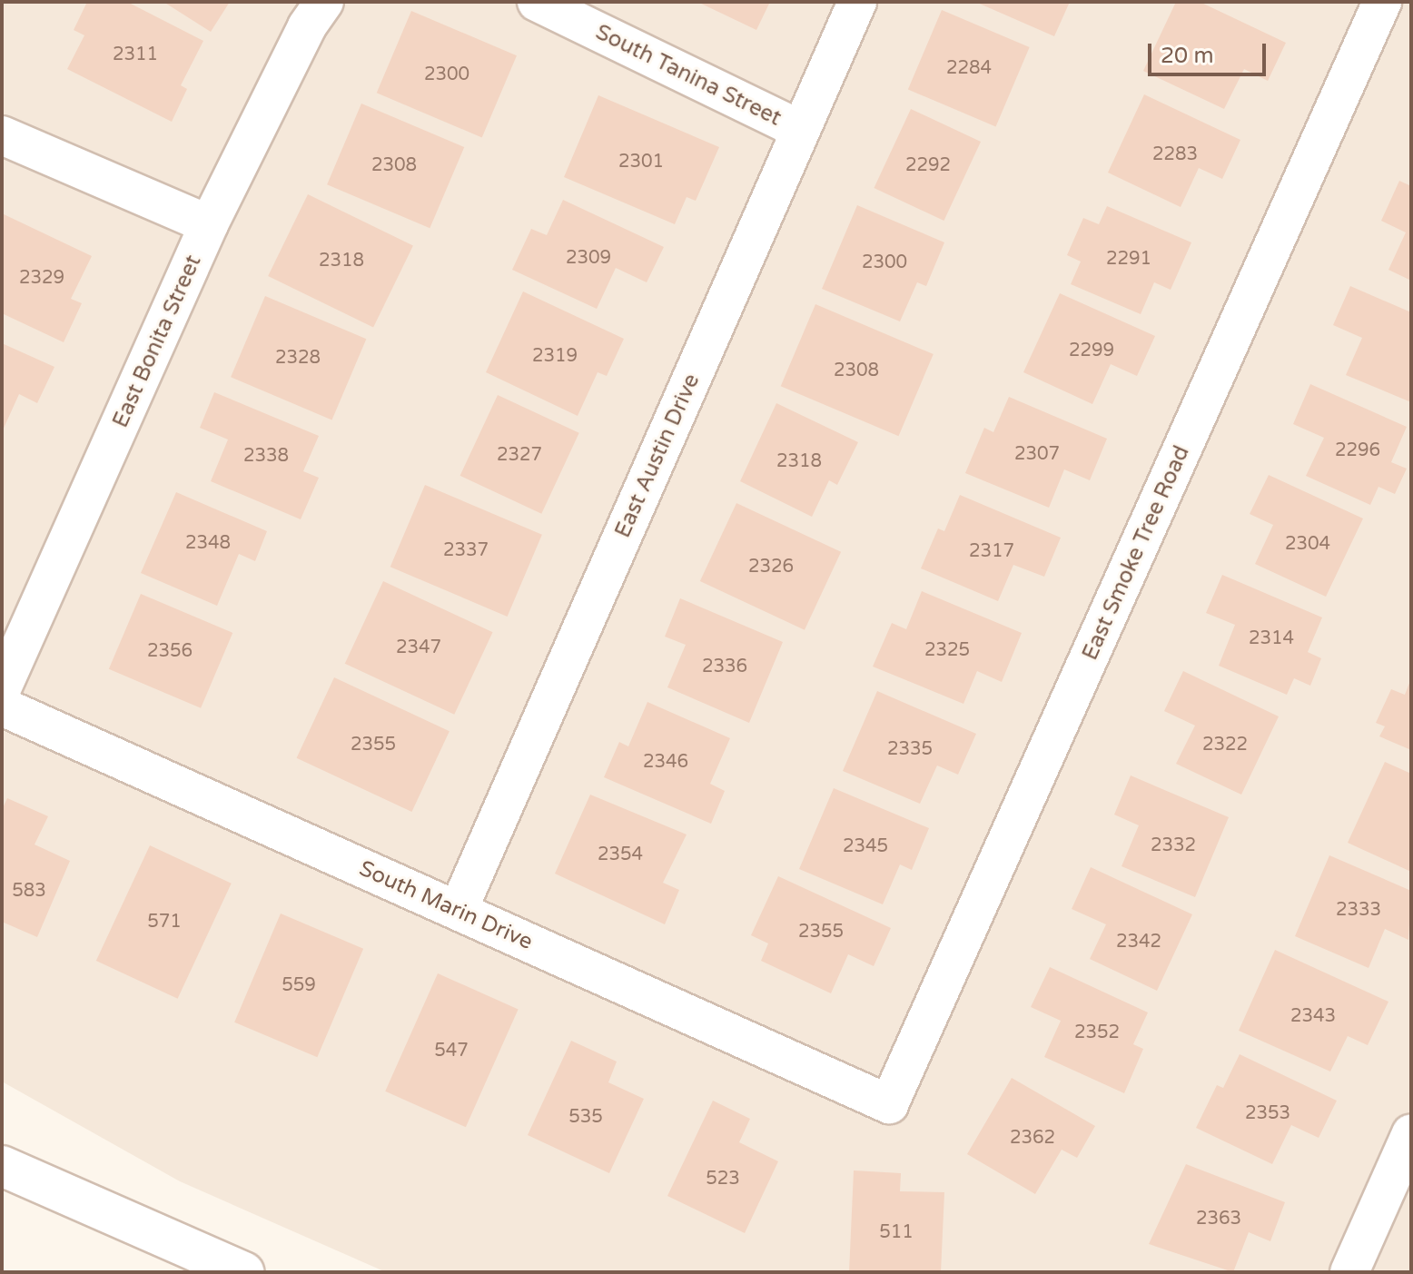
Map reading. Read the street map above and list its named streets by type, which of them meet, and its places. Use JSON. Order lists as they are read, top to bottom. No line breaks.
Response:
{"streets":{"street":["South Tanina Street","East Bonita Street","East Austin Drive","East Smoke Tree Road","South Marin Drive"]},"crossings":[["South Tanina Street","East Austin Drive"],["East Austin Drive","South Marin Drive"],["East Smoke Tree Road","South Marin Drive"]],"house_numbers":["2311","2284","2300","2283","2301","2308","2292","2309","2291","2318","2300","2329","2299","2319","2328","2308","2296","2307","2327","2338","2318","2348","2304","2337","2317","2326","2314","2347","2325","2356","2336","2355","2322","2335","2346","2332","2345","2354","583","2333","571","2355","2342","559","2343","2352","547","2353","535","2362","523","2363","511"],"scale_bar":"20 m"}
